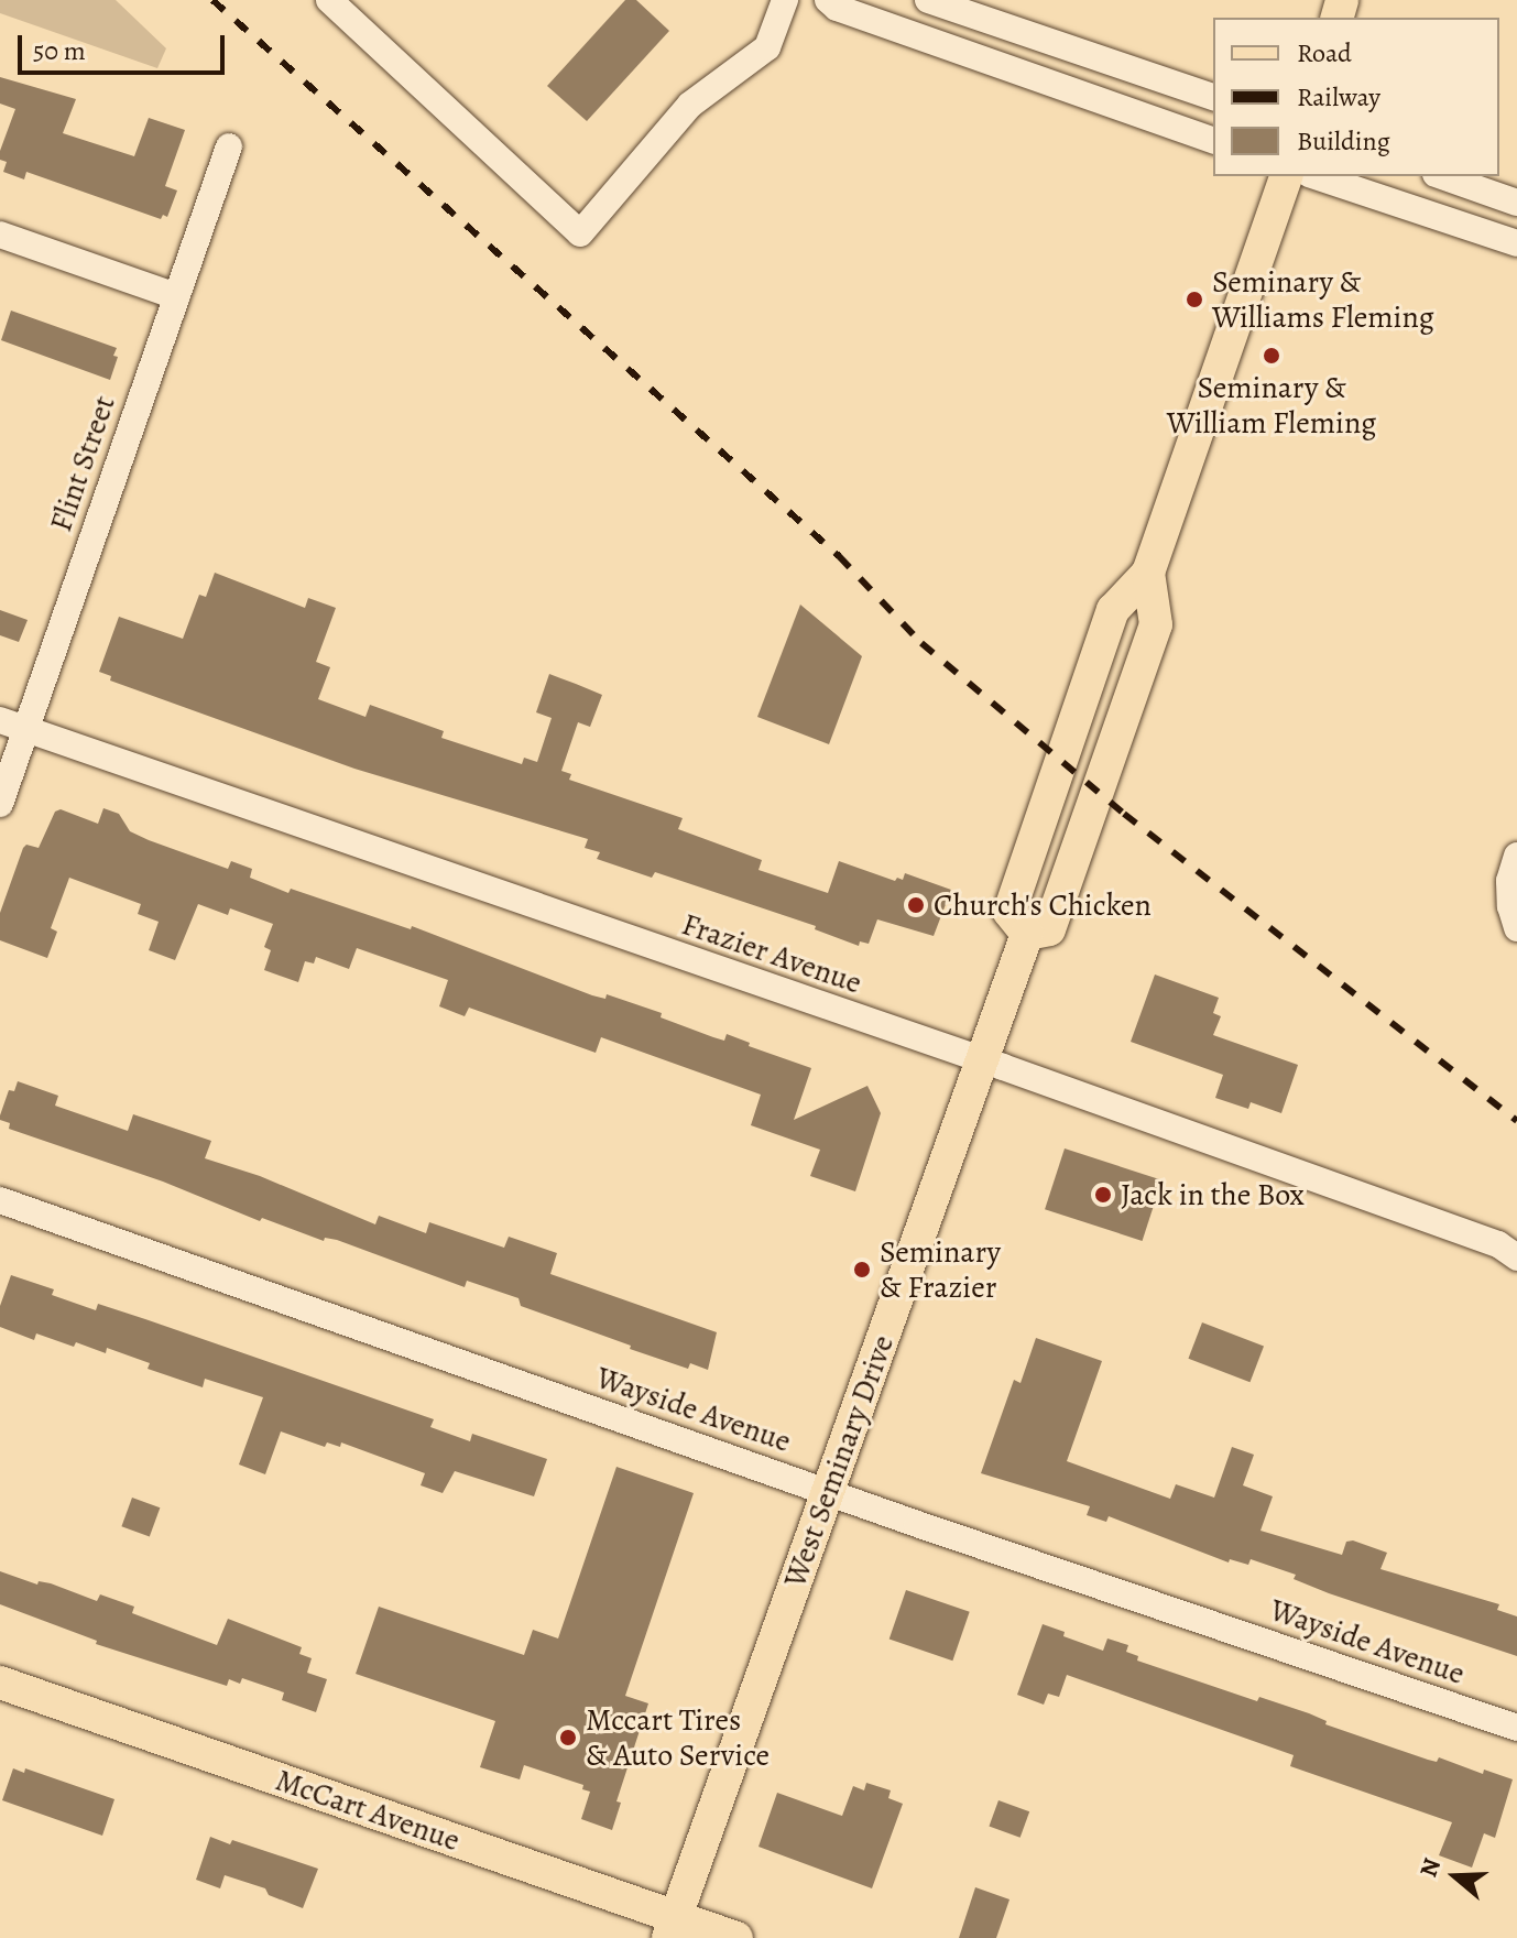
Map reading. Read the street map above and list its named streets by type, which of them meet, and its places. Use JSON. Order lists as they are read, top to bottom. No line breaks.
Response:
{"streets":{"main road":["West Seminary Drive","McCart Avenue"],"street":["Flint Street","Frazier Avenue","Wayside Avenue"]},"crossings":[["Flint Street","Frazier Avenue"],["Frazier Avenue","West Seminary Drive"],["Wayside Avenue","West Seminary Drive"],["West Seminary Drive","McCart Avenue"]],"places":["Seminary & Williams Fleming","Seminary & William Fleming","Church's Chicken","Jack in the Box","Seminary & Frazier","Mccart Tires & Auto Service"],"legend":["Road","Railway","Building"],"scale_bar":"50 m","north":"left"}
